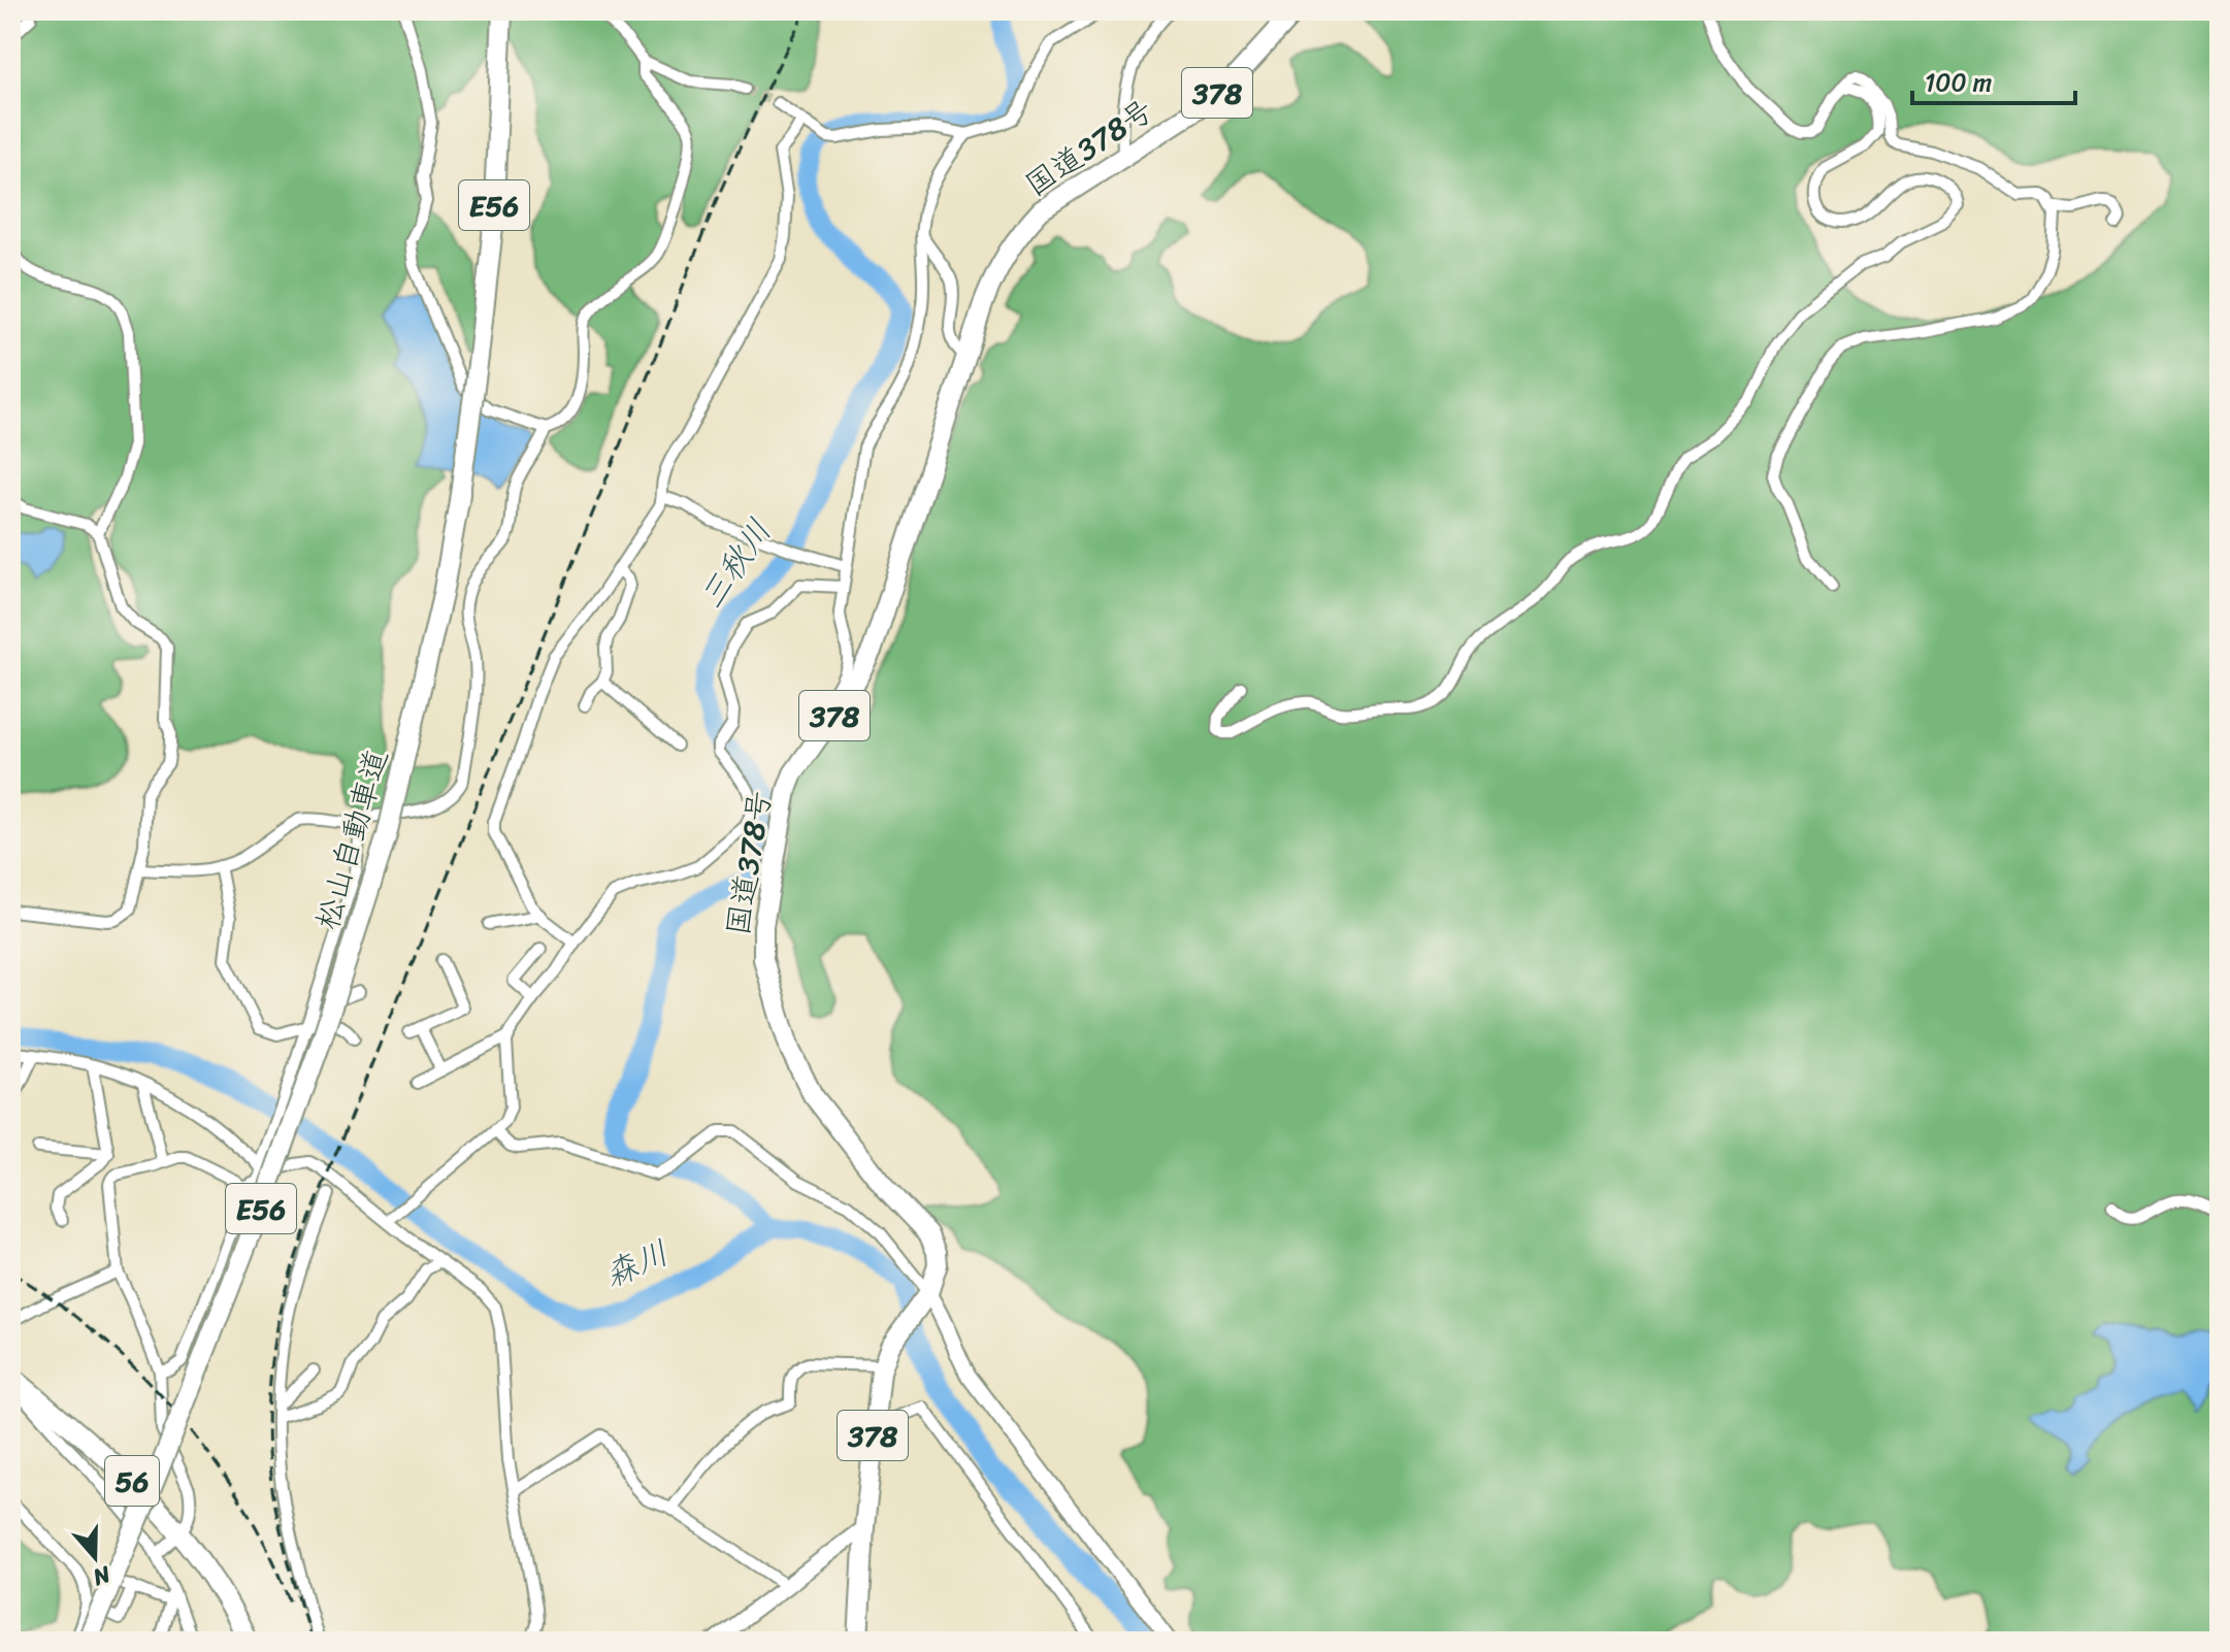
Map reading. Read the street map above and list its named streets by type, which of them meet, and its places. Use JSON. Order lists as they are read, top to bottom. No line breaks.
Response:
{"streets":{"highway":["378","国道378号","E56","松山自動車道","56"]},"water":["三秋川","森川"],"scale_bar":"100 m","north":"bottom"}
